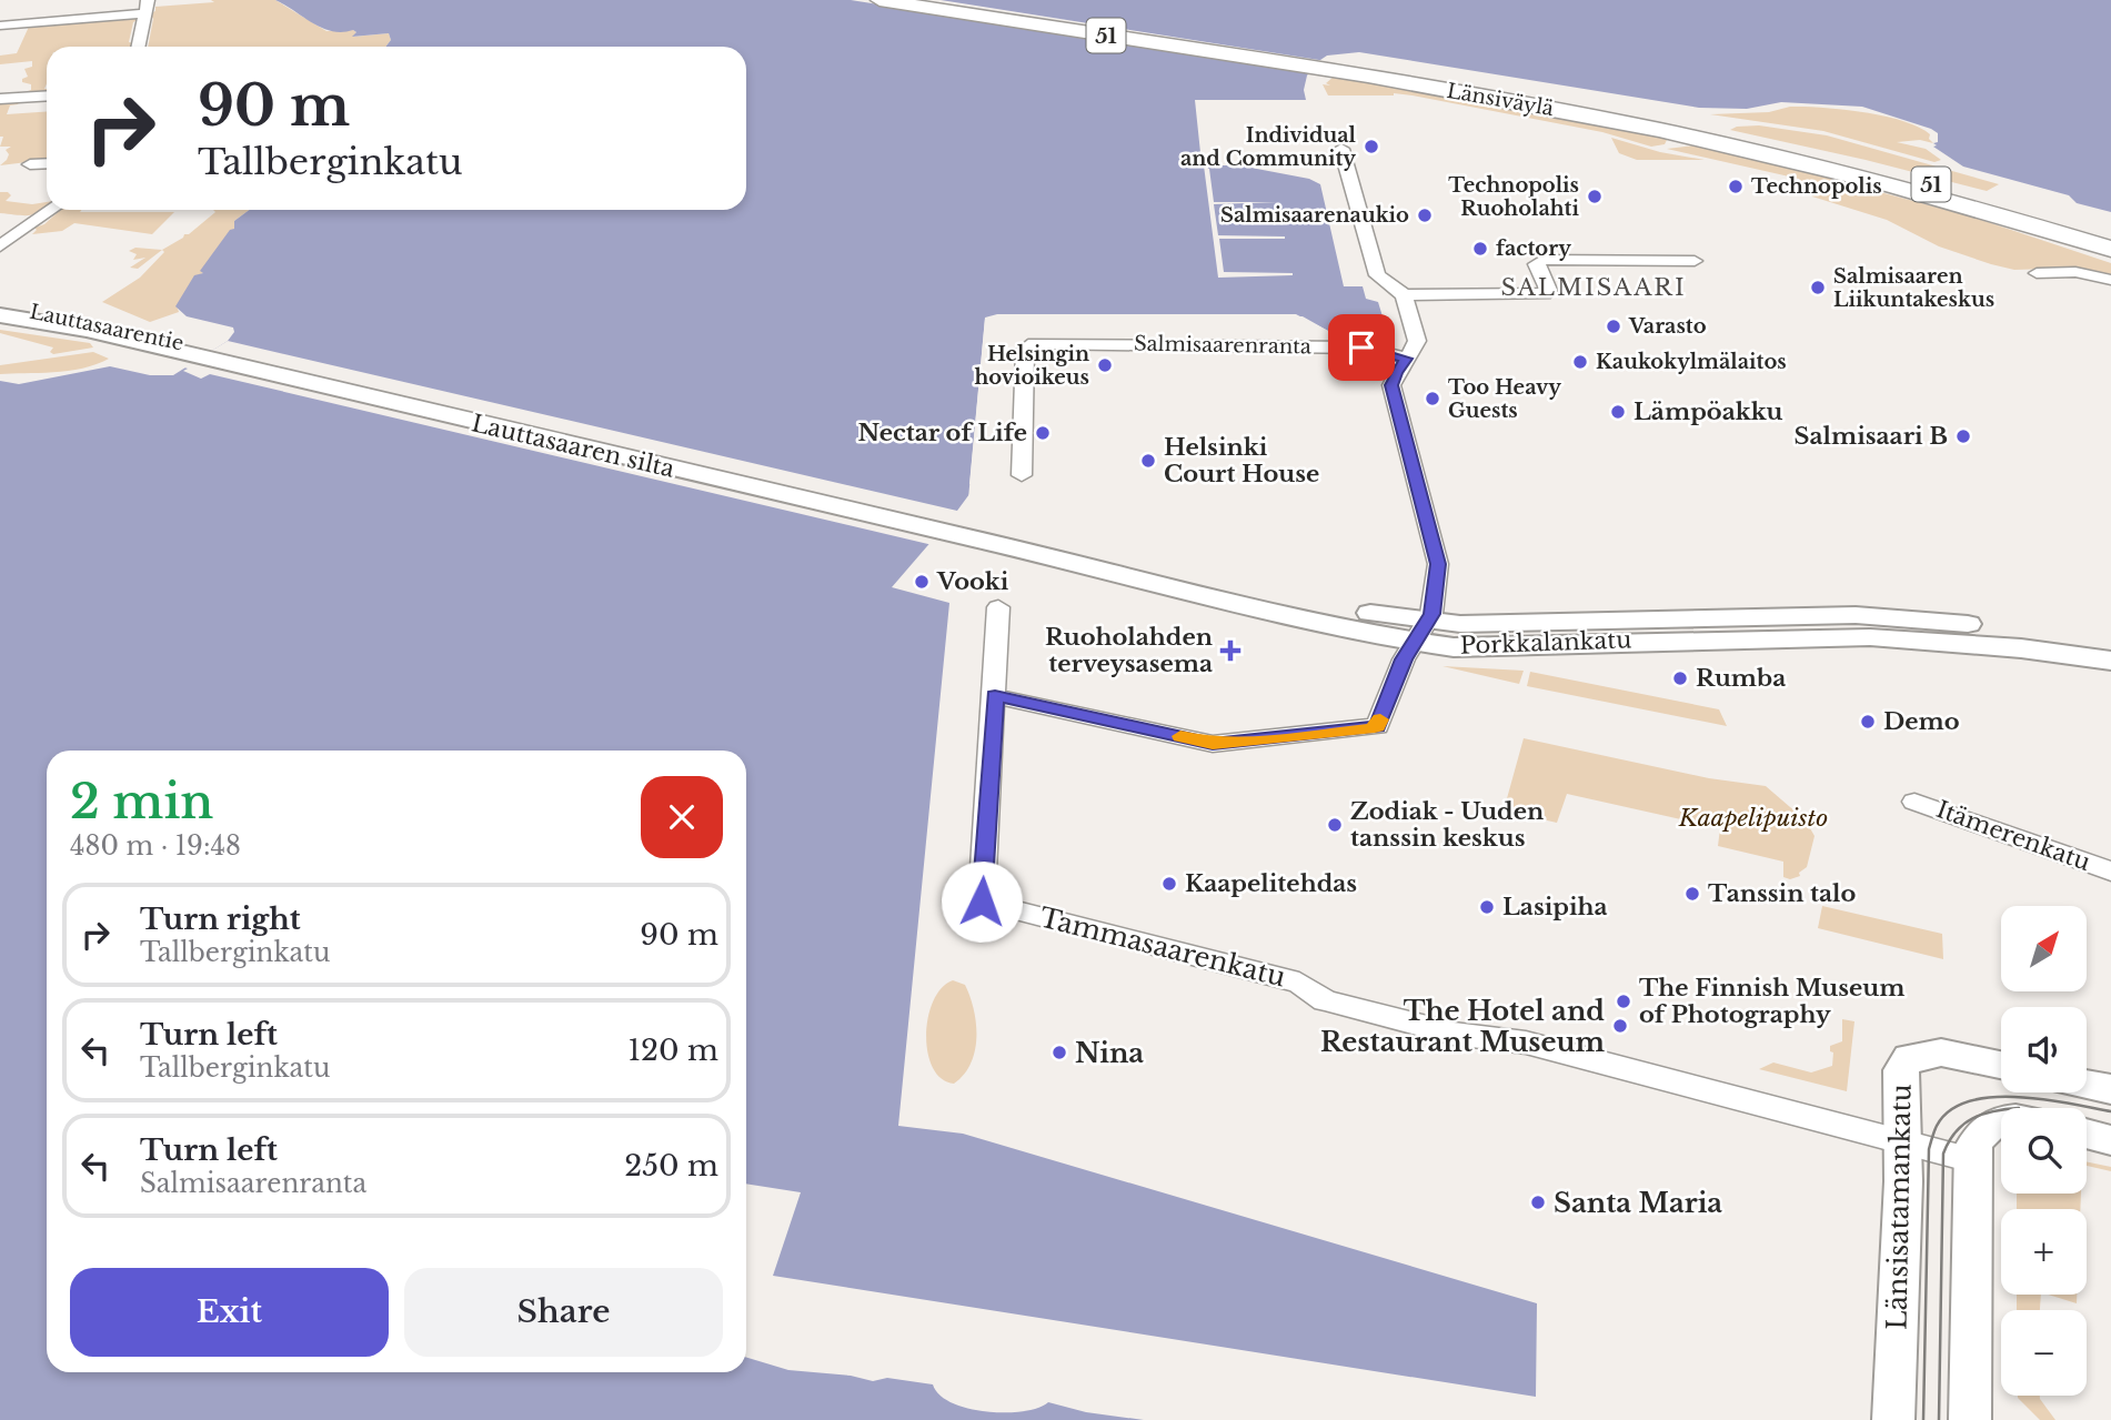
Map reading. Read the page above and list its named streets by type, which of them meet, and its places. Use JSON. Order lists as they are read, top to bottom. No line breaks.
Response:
{"streets":{"highway":["51","Länsiväylä"],"main road":["Lauttasaarentie","Lauttasaaren silta","Porkkalankatu","Länsisatamankatu"],"street":["Salmisaarenranta","Itämerenkatu","Tammasaarenkatu"]},"crossings":[["Lauttasaarentie","Lauttasaaren silta"],["Lauttasaaren silta","Porkkalankatu"],["Tammasaarenkatu","Länsisatamankatu"]],"districts":["SALMISAARI"],"parks":["Kaapelipuisto"],"places":{"other":["Individual and Community","Technopolis","Technopolis Ruoholahti","Salmisaarenaukio","factory","Salmisaaren Liikuntakeskus","Varasto","Kaukokylmälaitos","Helsingin hovioikeus","Too Heavy Guests","Lämpöakku","Nectar of Life","Salmisaari B","Helsinki Court House","Vooki","Rumba","Demo","Zodiak - Uuden tanssin keskus","Kaapelitehdas","Tanssin talo","Lasipiha","The Finnish Museum of Photography","The Hotel and Restaurant Museum","Nina","Santa Maria"],"health":["Ruoholahden terveysasema"]},"north":"top right","page":{"turn":["90 m","Tallberginkatu"],"heading":["2 min","480 m · 19:48"],"list":[{"name":"Turn right","note":"Tallberginkatu","value":"90 m"},{"name":"Turn left","note":"Tallberginkatu","value":"120 m"},{"name":"Turn left","note":"Salmisaarenranta","value":"250 m"}],"map_buttons":["+","−"],"buttons":["Exit","Share"]}}
